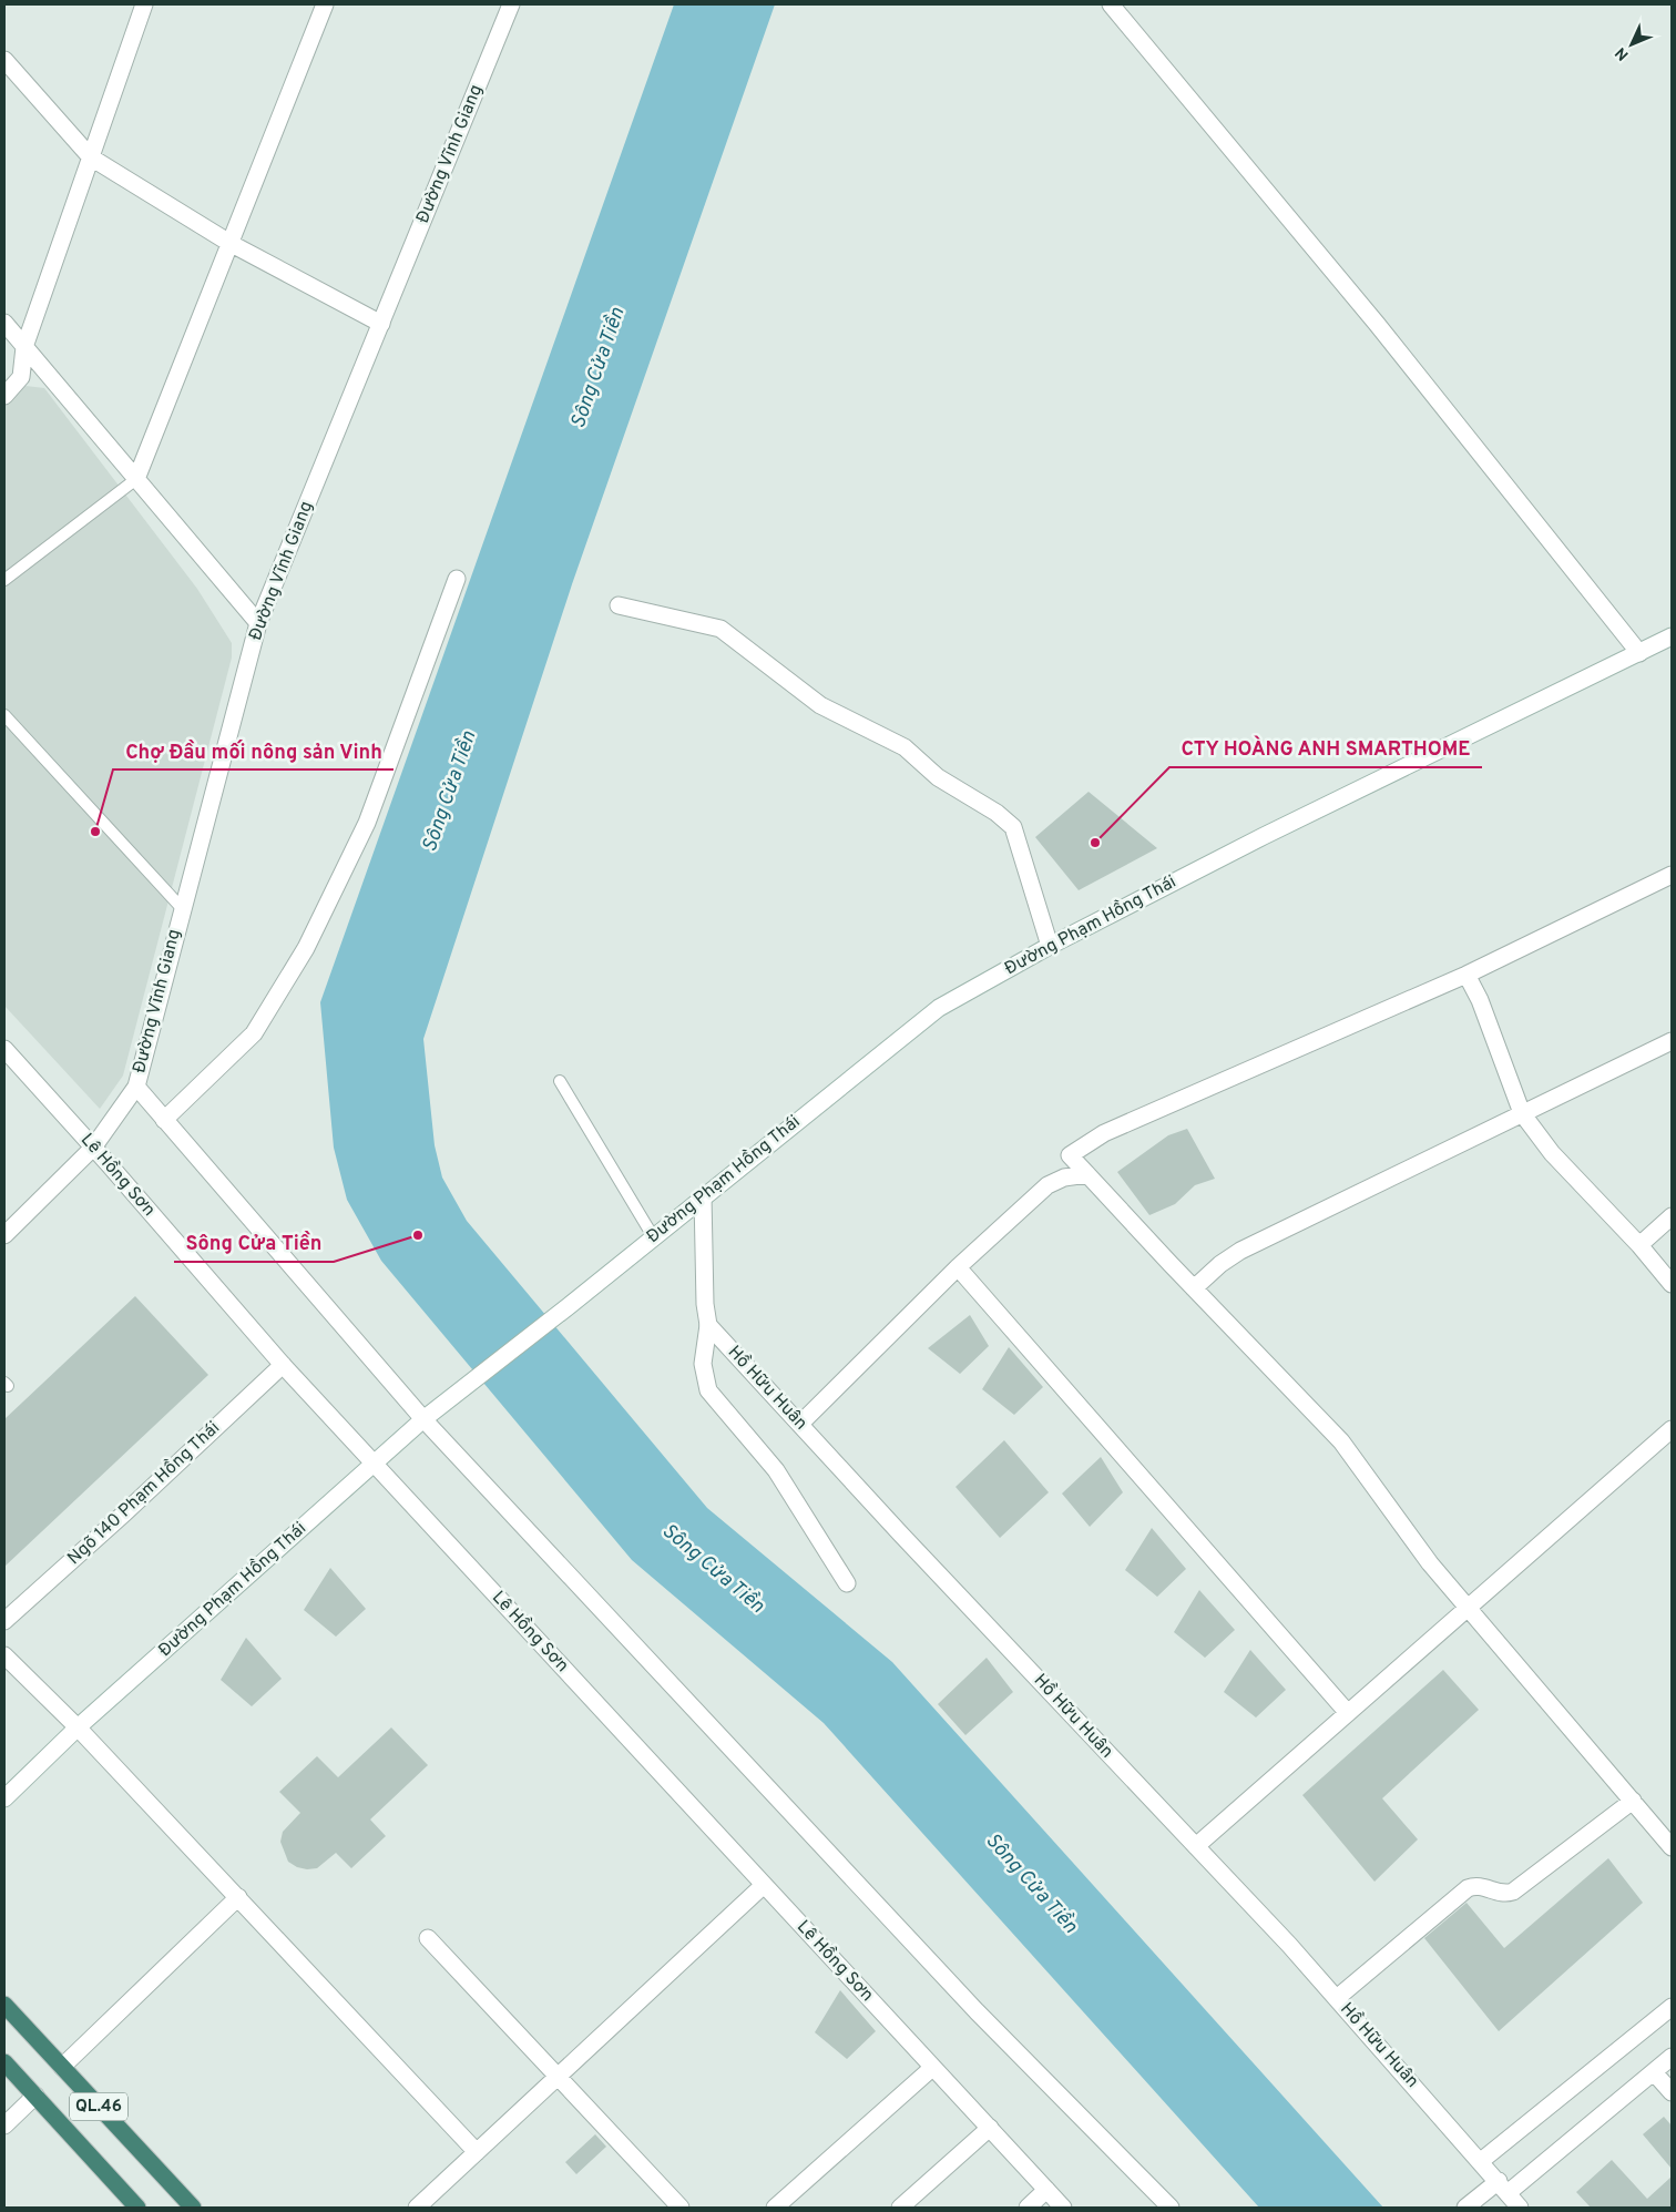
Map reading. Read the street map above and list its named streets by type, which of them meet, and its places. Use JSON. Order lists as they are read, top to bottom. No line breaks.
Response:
{"streets":{"highway":["QL.46"],"street":["Đường Vĩnh Giang","Đường Phạm Hồng Thái","Lê Hồng Sơn","Hồ Hữu Huân","Ngõ 140 Phạm Hồng Thái"]},"crossings":[["Đường Vĩnh Giang","Lê Hồng Sơn"],["Đường Phạm Hồng Thái","Lê Hồng Sơn"],["Lê Hồng Sơn","Ngõ 140 Phạm Hồng Thái"]],"water":["Sông Cửa Tiền"],"places":["Chợ Đầu mối nông sản Vinh","CTY HOÀNG ANH SMARTHOME","Sông Cửa Tiền"],"north":"bottom left"}
